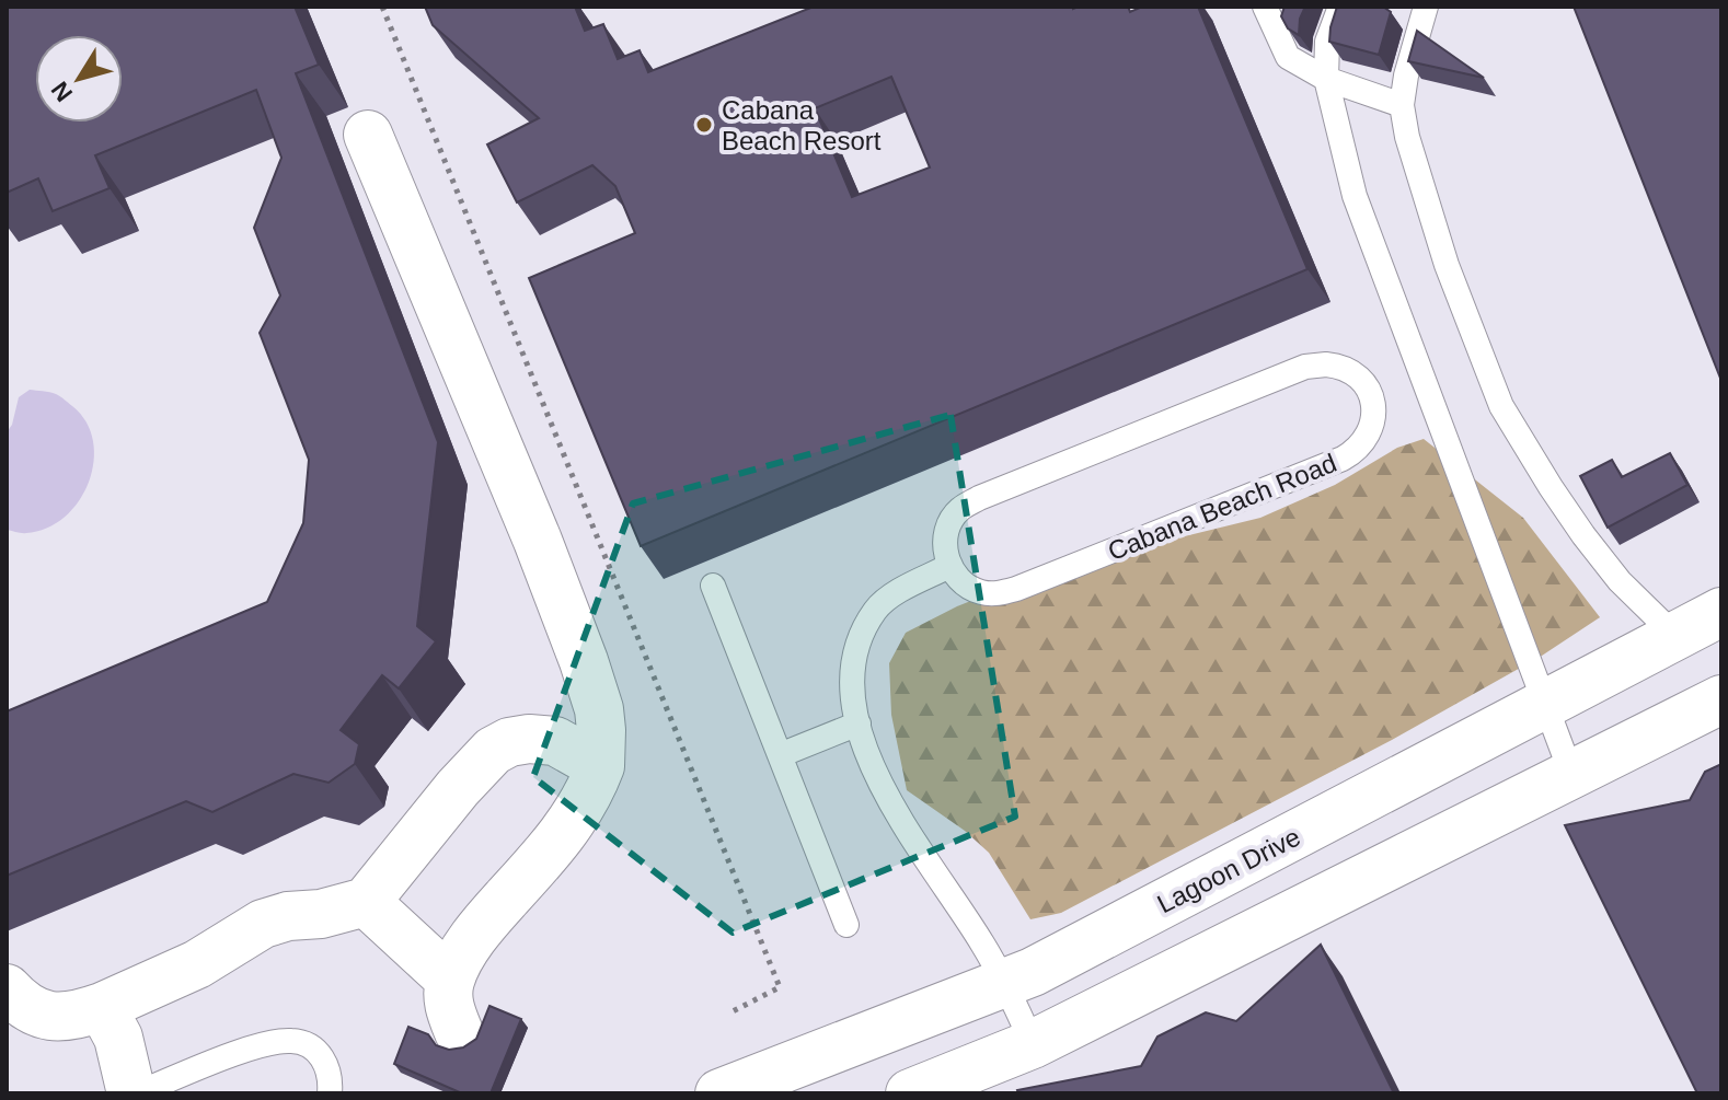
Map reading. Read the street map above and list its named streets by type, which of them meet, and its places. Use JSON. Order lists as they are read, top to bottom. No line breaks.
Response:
{"streets":{"street":["Lagoon Drive"],"lane":["Cabana Beach Road"]},"places":["Cabana Beach Resort"],"north":"bottom left"}
